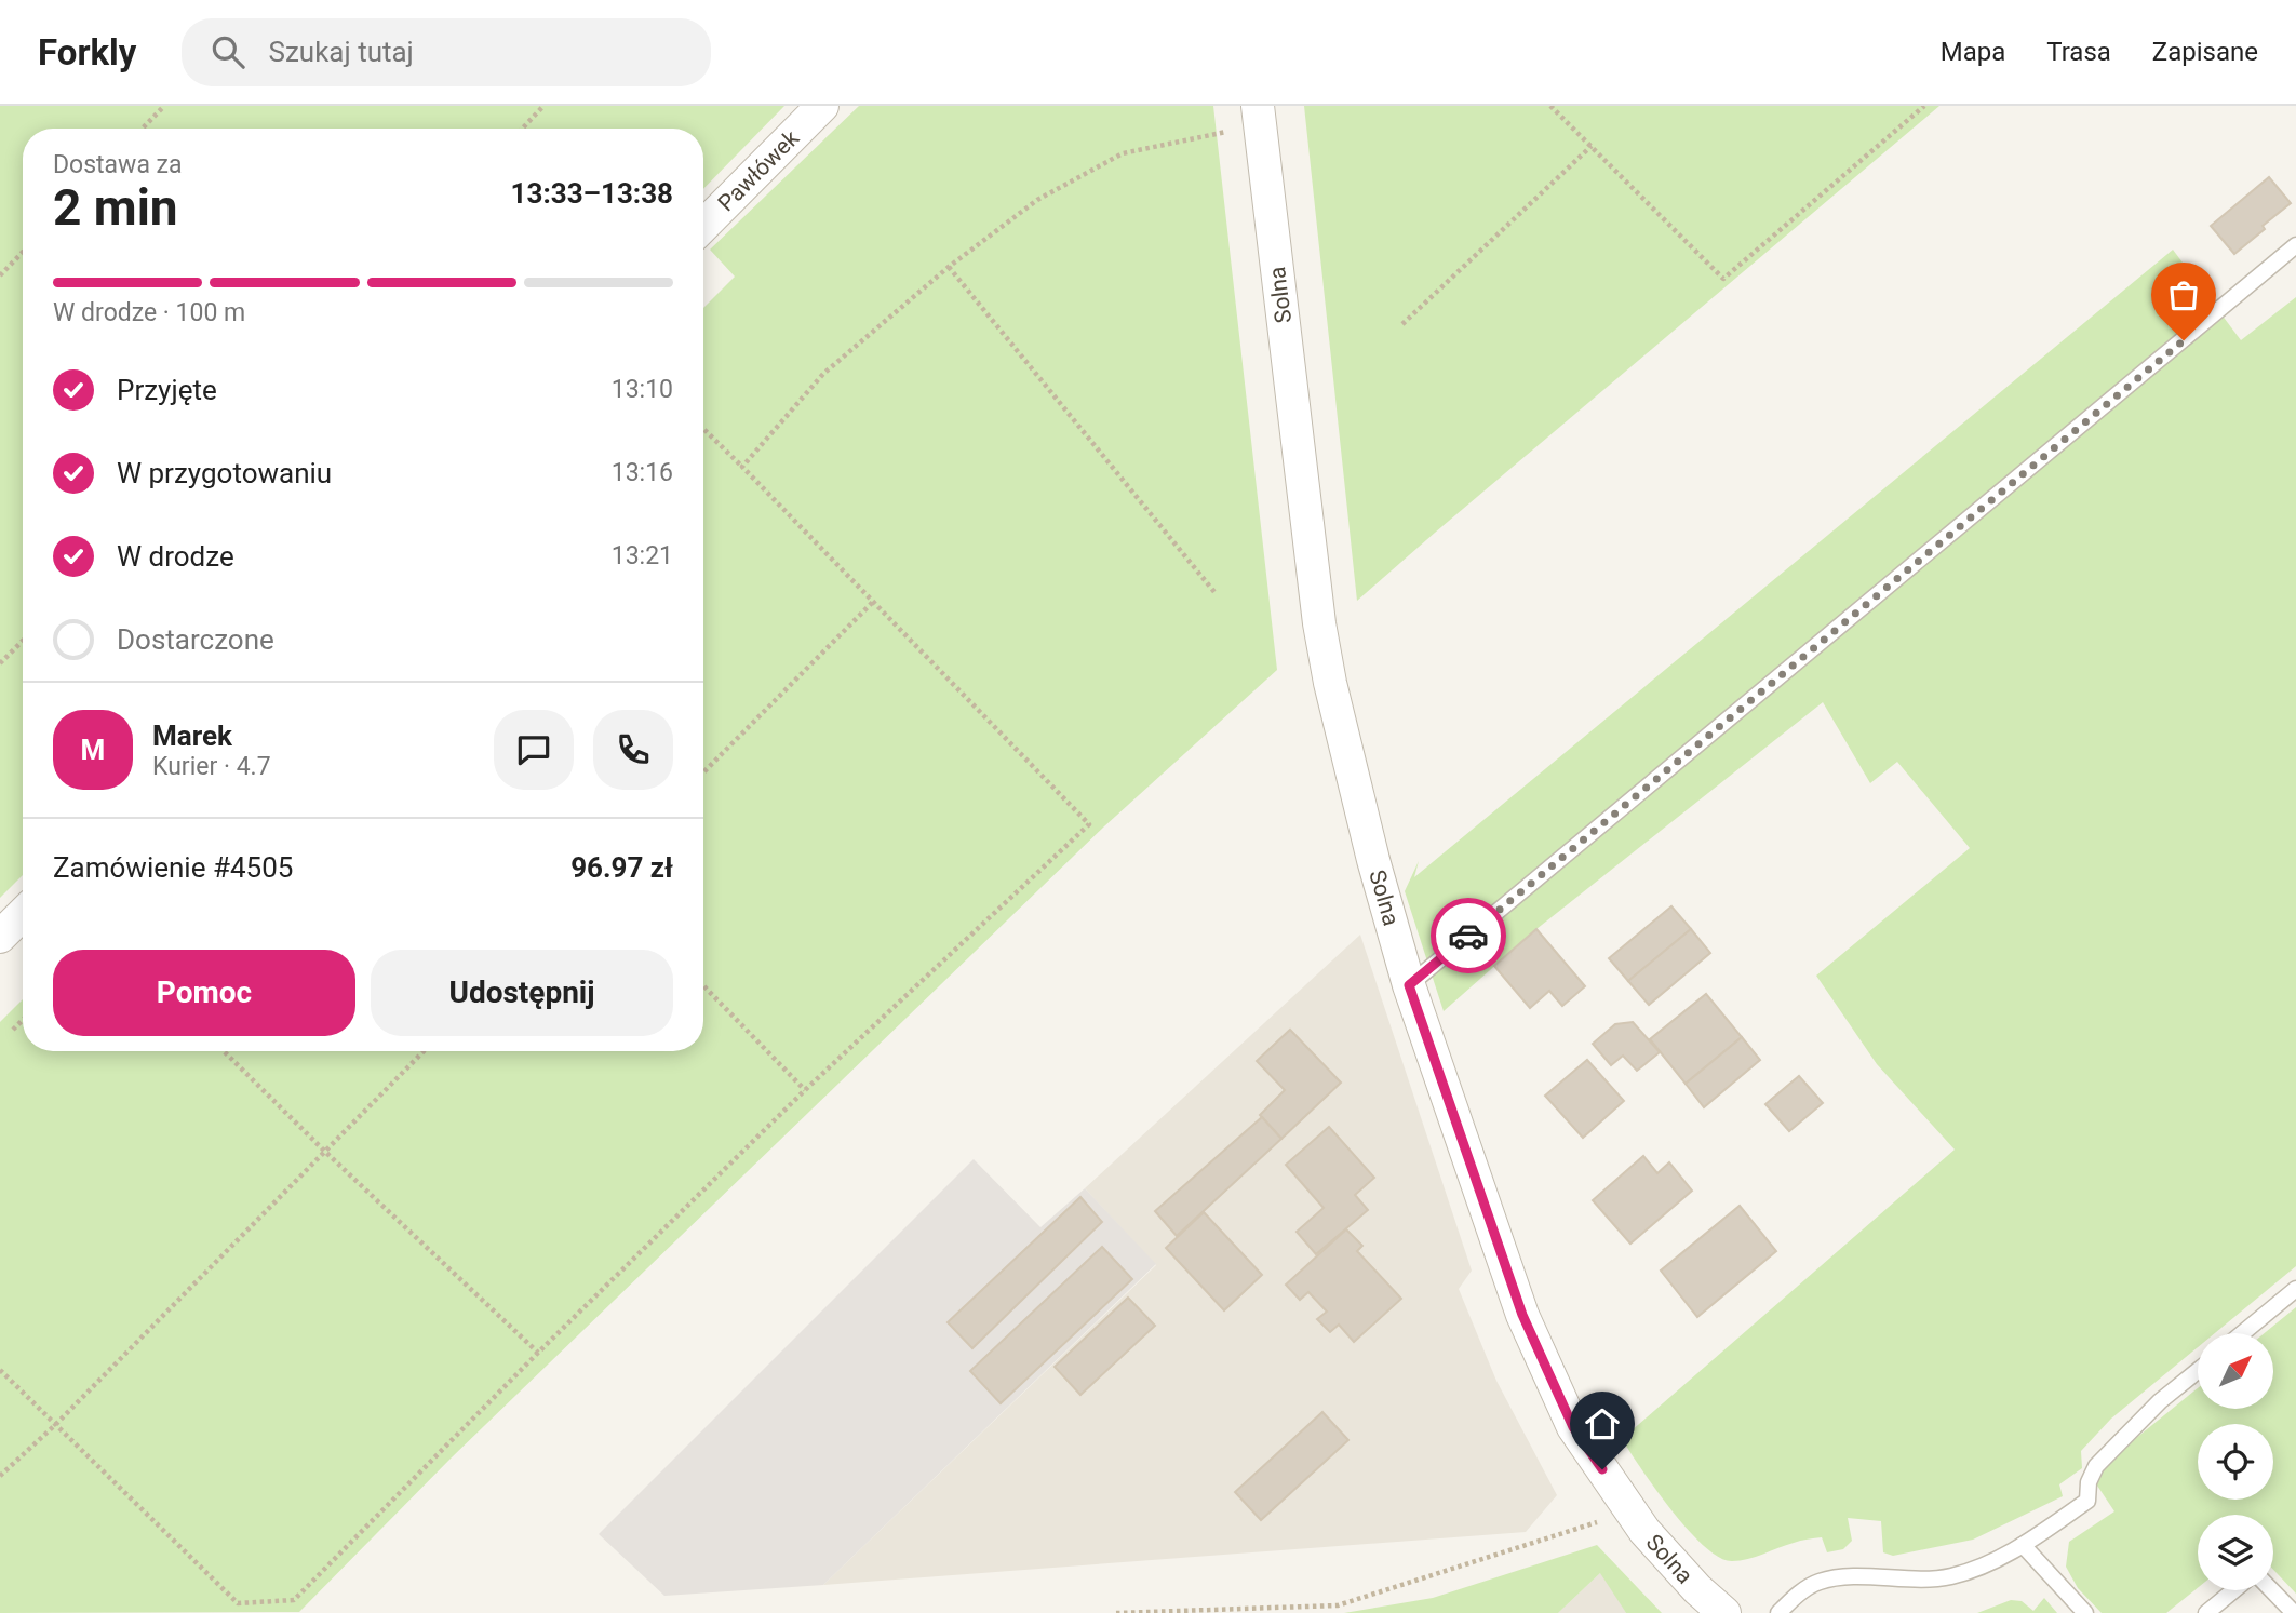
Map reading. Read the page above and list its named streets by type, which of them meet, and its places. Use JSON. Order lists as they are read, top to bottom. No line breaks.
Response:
{"streets":{"street":["Pawłówek","Solna"]},"north":"top right","page":{"header":"Forkly","search":"Szukaj tutaj","nav":["Mapa","Trasa","Zapisane"],"heading":["2 min","Dostawa za","13:33–13:38"],"panel":["Marek","Kurier · 4.7","Zamówienie #4505","96.97 zł"],"bar":"W drodze · 100 m","list":[["Przyjęte","13:10"],["W przygotowaniu","13:16"],["W drodze","13:21"],"Dostarczone"],"round":"M","buttons":["Pomoc","Udostępnij"]}}
